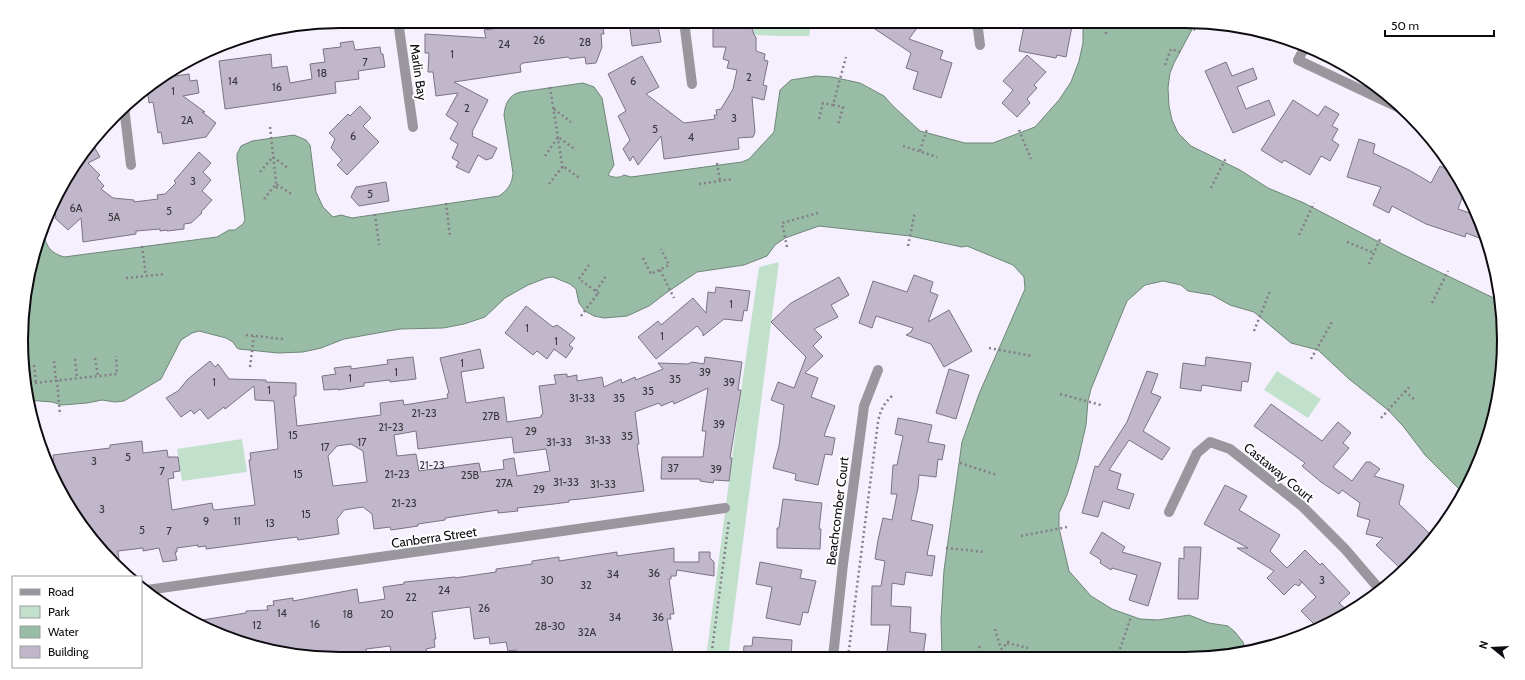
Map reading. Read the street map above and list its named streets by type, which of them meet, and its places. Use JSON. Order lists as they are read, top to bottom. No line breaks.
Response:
{"streets":{"street":["Marlin Bay","Castaway Court","Beachcomber Court","Canberra Street"]},"house_numbers":["26","28","24","1","7","18","2","14","6","16","1","2","3","2A","5","6","4","3","5","6A","5","5A","1","1","1","1","1","1","39","1","35","1","39","1","35","31-33","35","21-23","27B","39","21-23","29","15","35","31-33","17","31-33","17","5","3","21-23","37","39","7","15","21-23","25B","31-33","27A","31-33","29","21-23","3","15","9","11","13","5","7","36","34","30","3","32","24","22","26","14","18","20","34","36","16","12","28-30","32A"],"legend":["Road","Park","Water","Building"],"scale_bar":"50 m","north":"left"}
